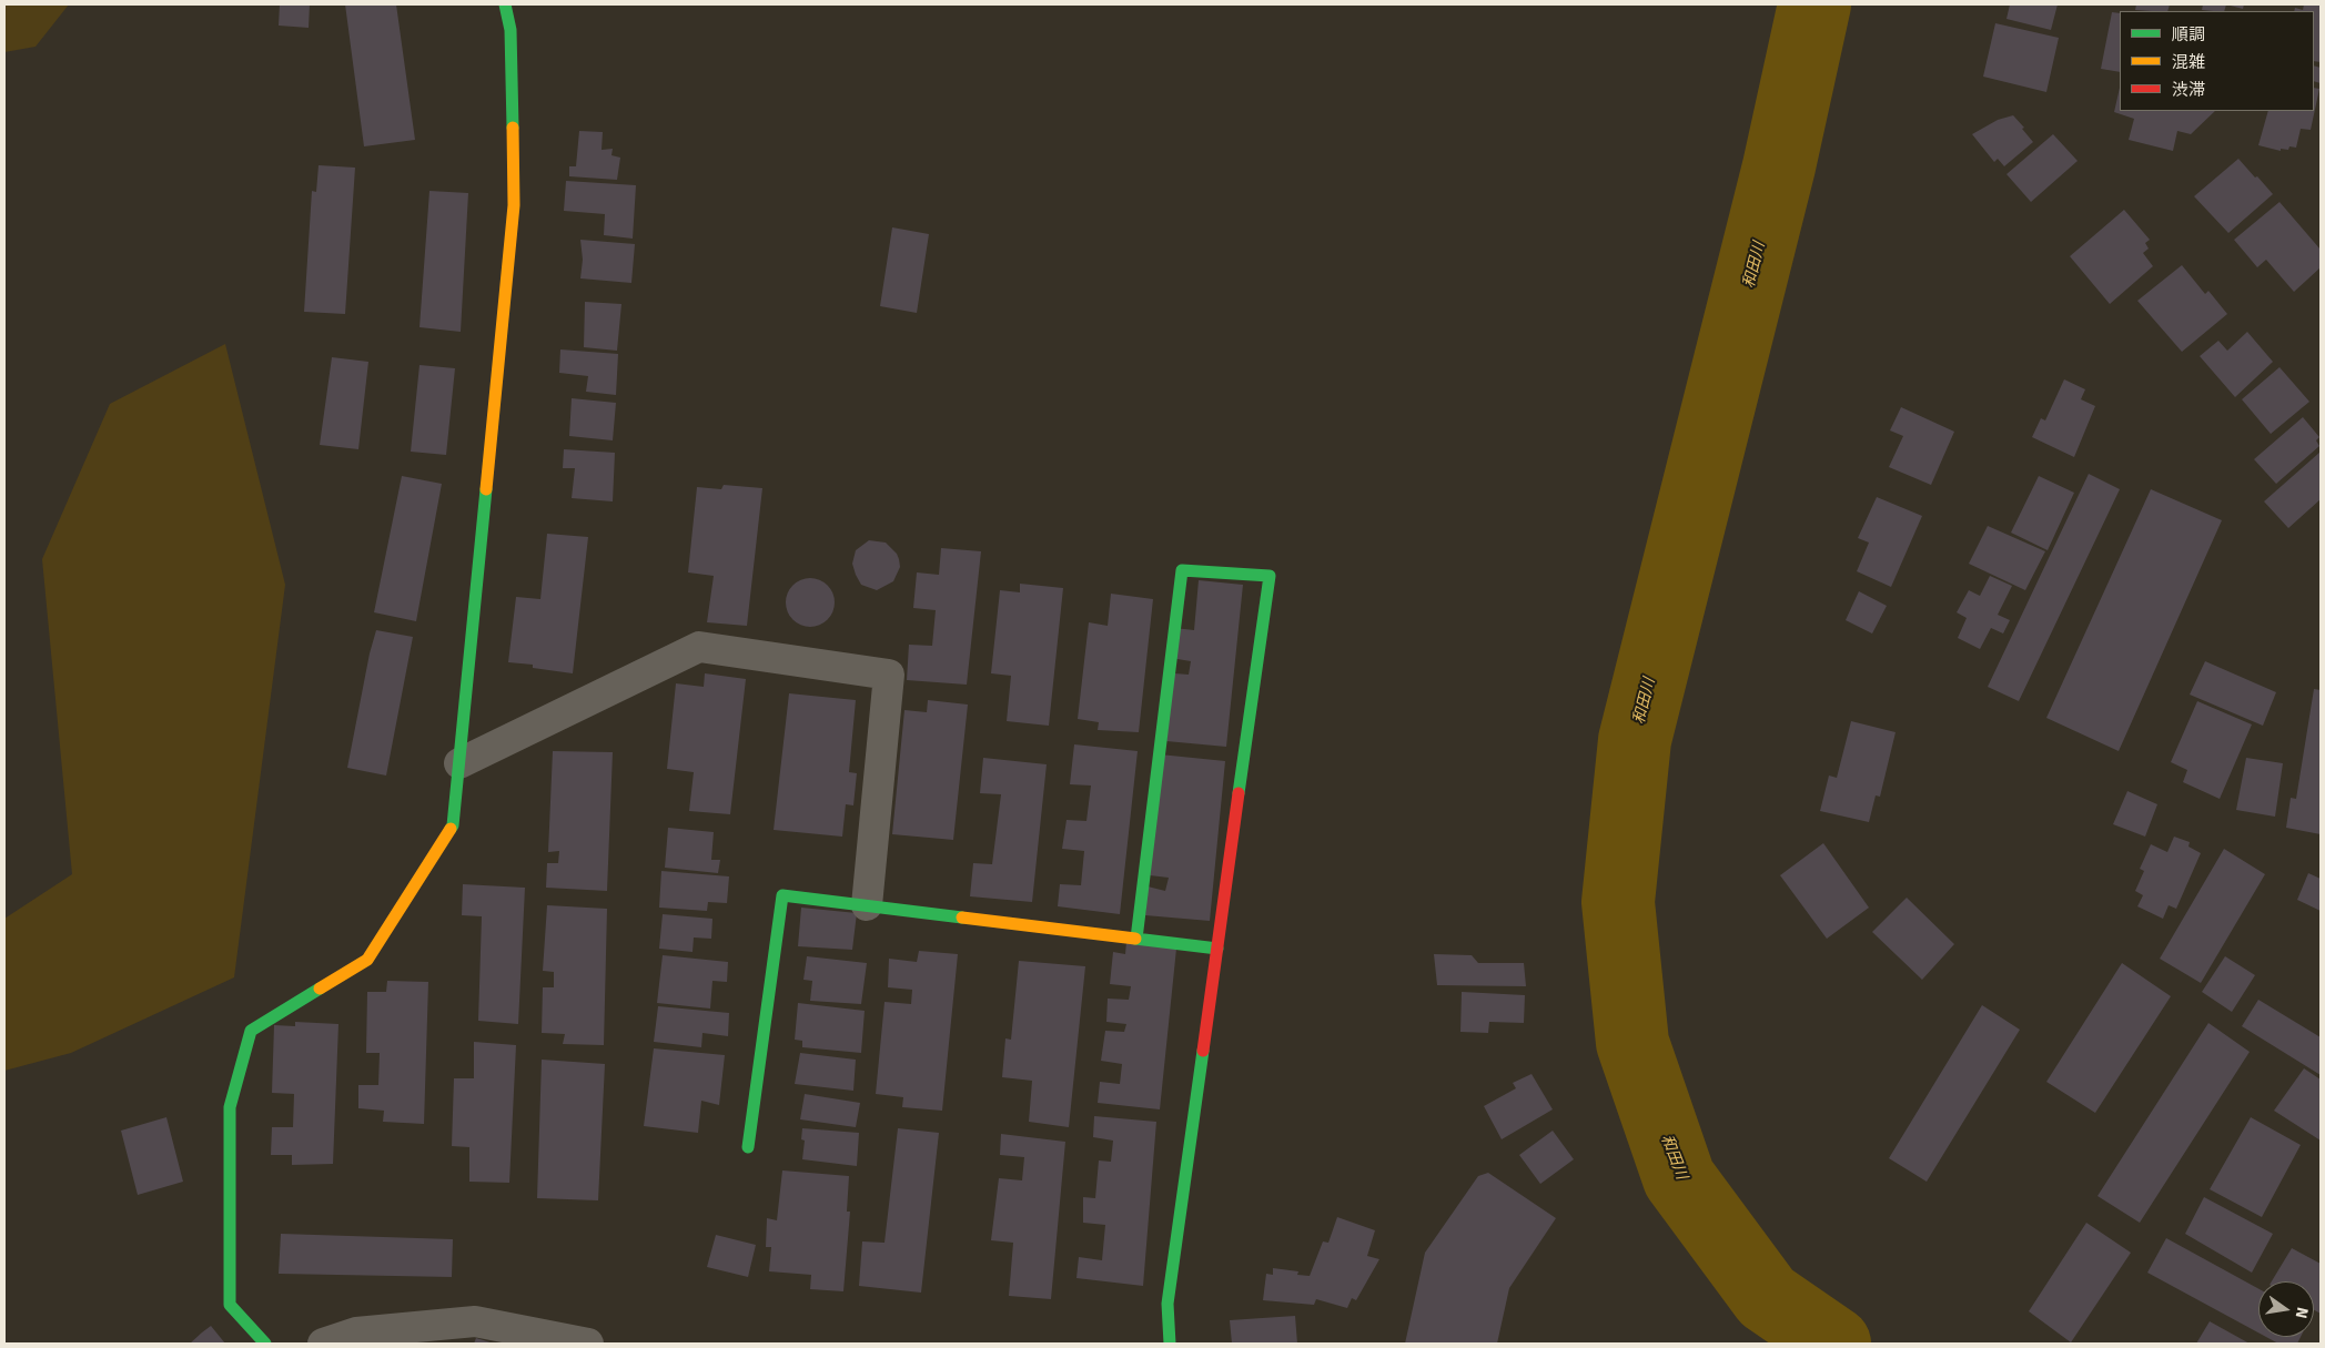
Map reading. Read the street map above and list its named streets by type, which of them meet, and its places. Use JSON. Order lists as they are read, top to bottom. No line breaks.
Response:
{"water":["和田川"],"legend":["順調","混雑","渋滞"],"north":"right"}
